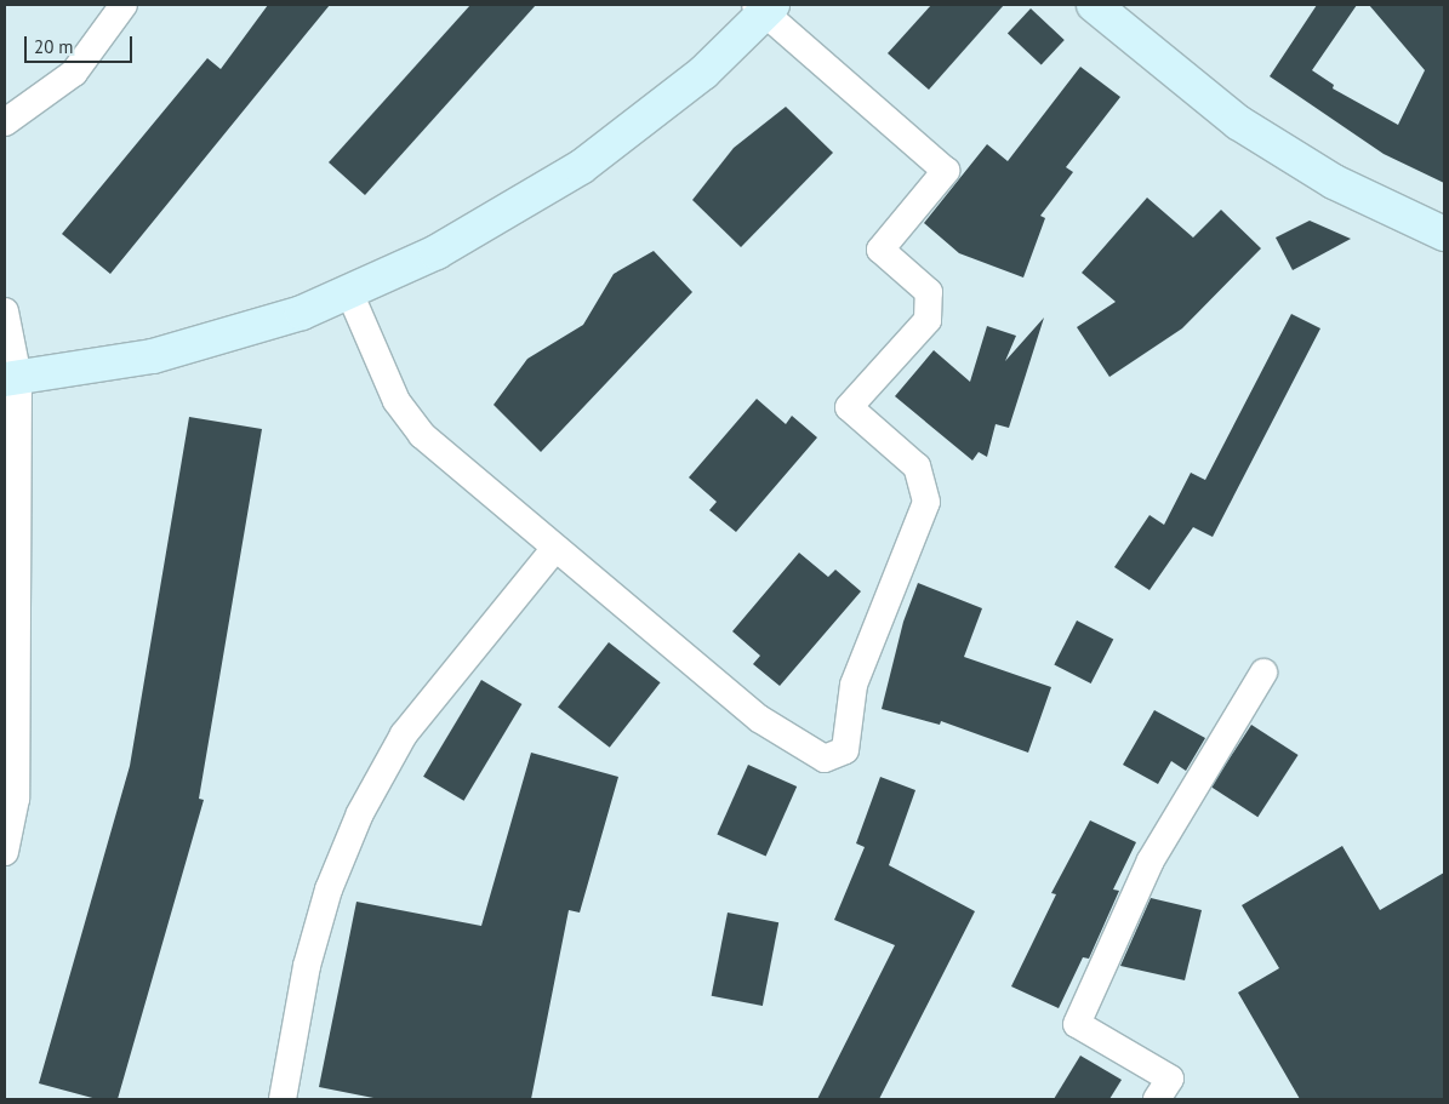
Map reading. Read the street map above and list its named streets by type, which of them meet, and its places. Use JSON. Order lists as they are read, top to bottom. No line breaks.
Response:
{"scale_bar":"20 m"}
